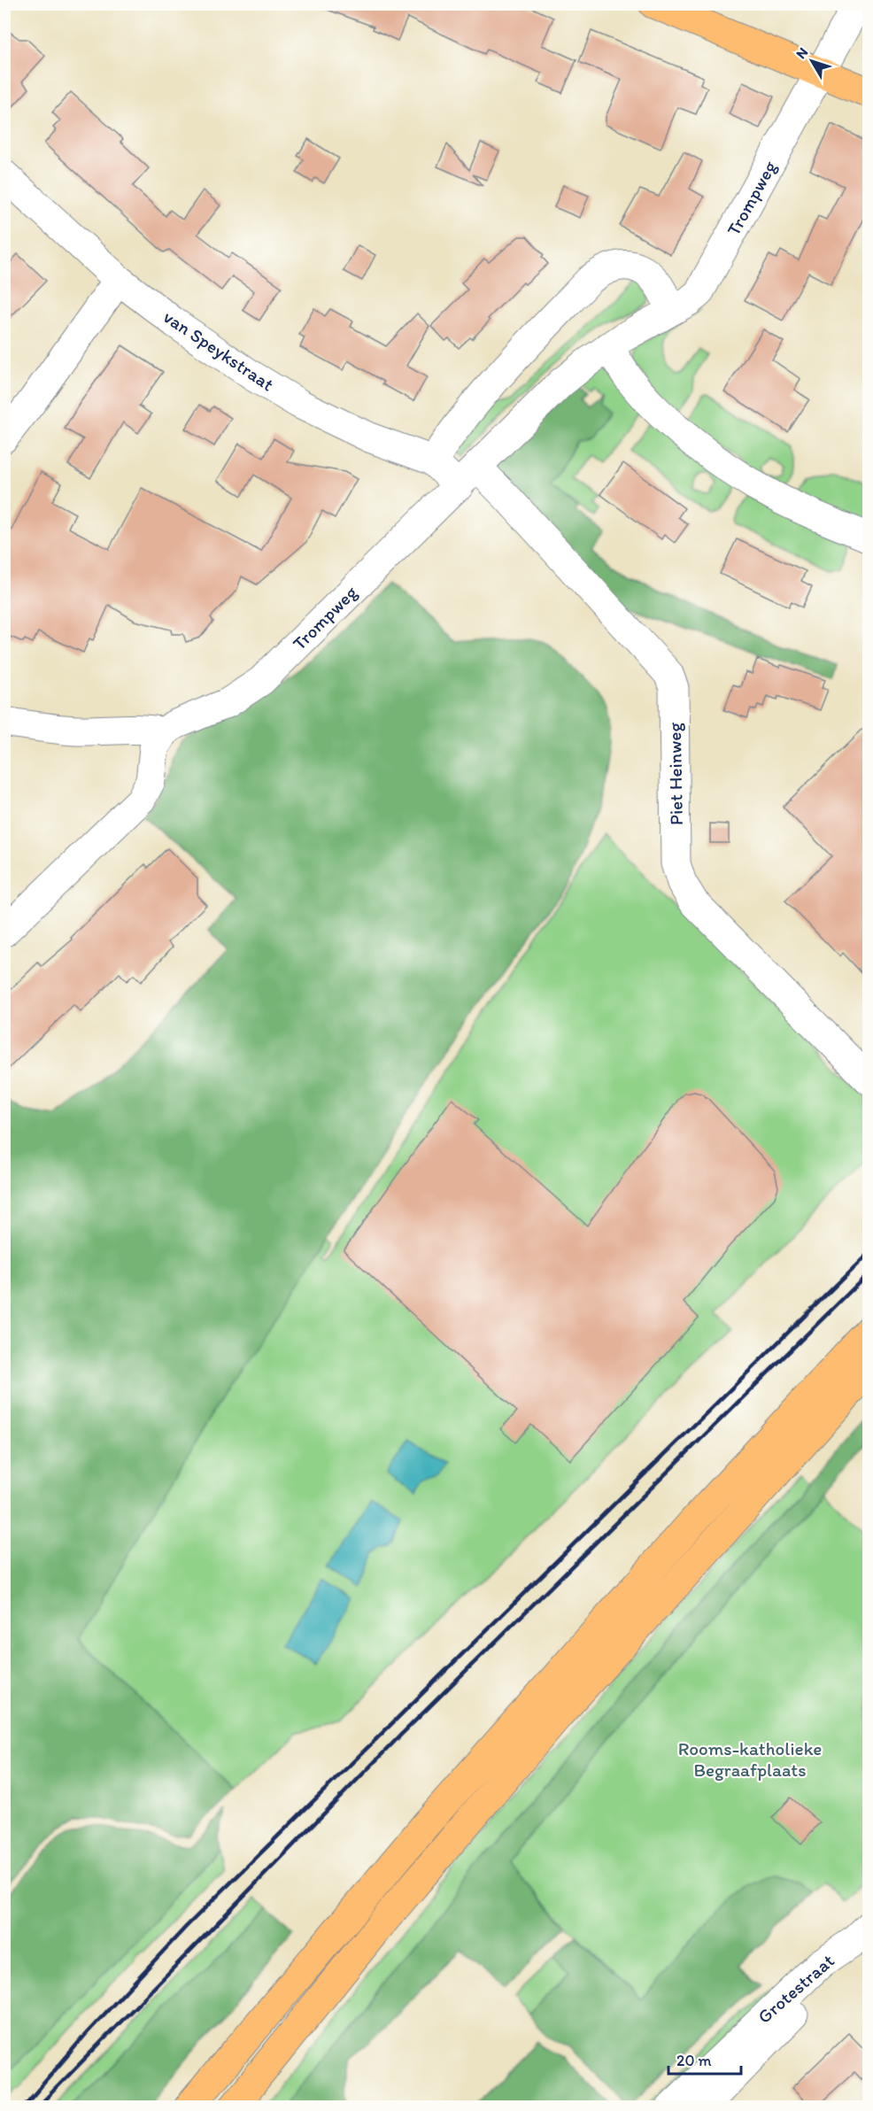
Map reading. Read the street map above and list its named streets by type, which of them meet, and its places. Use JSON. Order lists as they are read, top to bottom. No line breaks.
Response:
{"streets":{"street":["Trompweg","van Speykstraat","Piet Heinweg","Grotestraat"]},"crossings":[["Trompweg","van Speykstraat"],["Trompweg","Piet Heinweg"],["van Speykstraat","Piet Heinweg"]],"parks":["Rooms-katholieke Begraafplaats"],"scale_bar":"20 m","north":"top left"}
